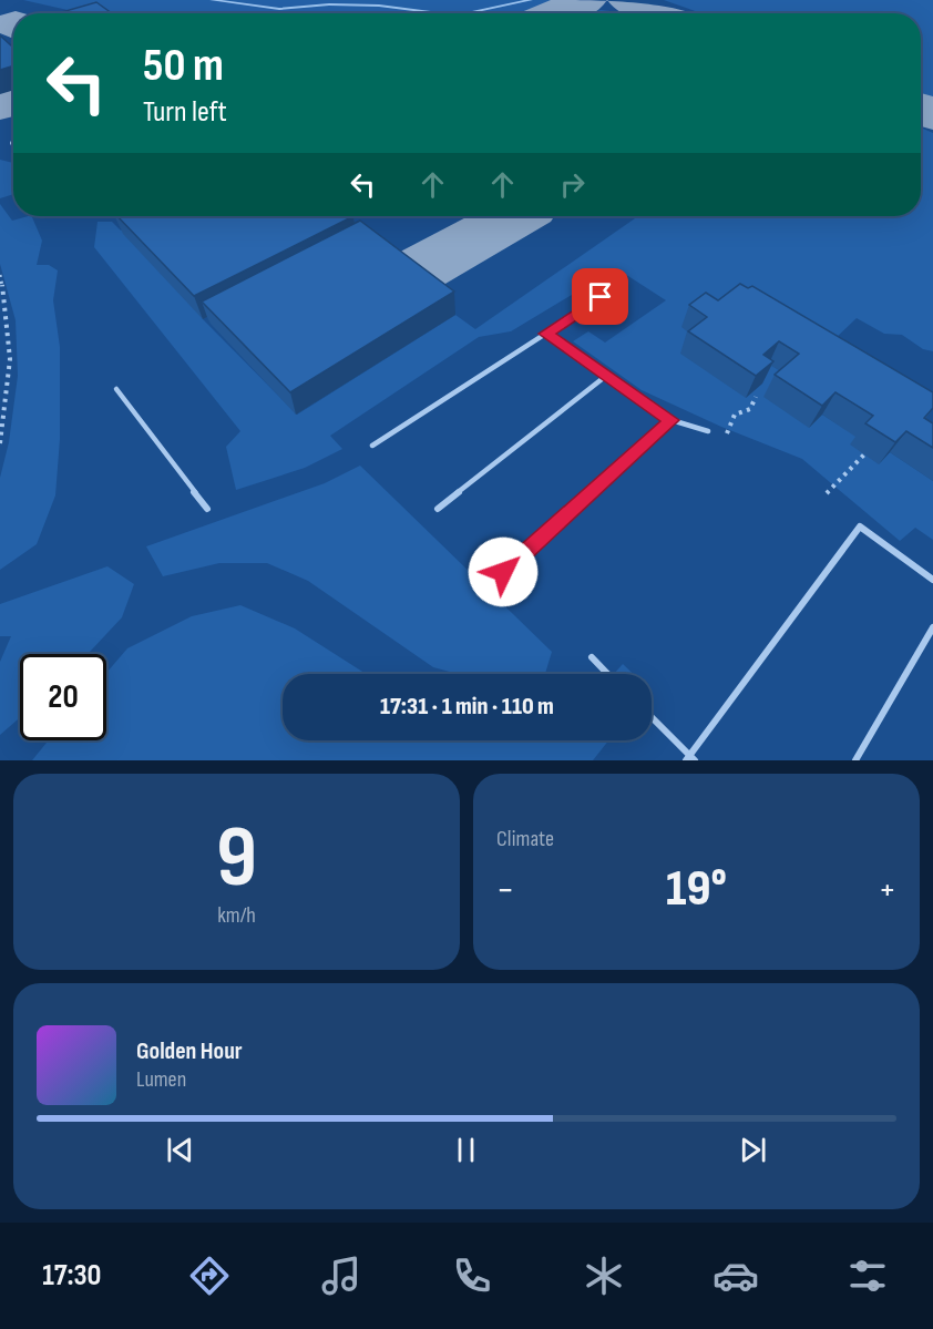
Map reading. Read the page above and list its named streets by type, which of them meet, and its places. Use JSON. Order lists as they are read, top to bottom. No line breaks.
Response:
{"page":{"turn":["50 m","Turn left"],"limit":"20","trip":"17:31 · 1 min · 110 m","tile":[["9","km/h"],"Climate"],"heat":["−","19°","+"],"song":["Golden Hour","Lumen"],"tabs":"17:30"}}
